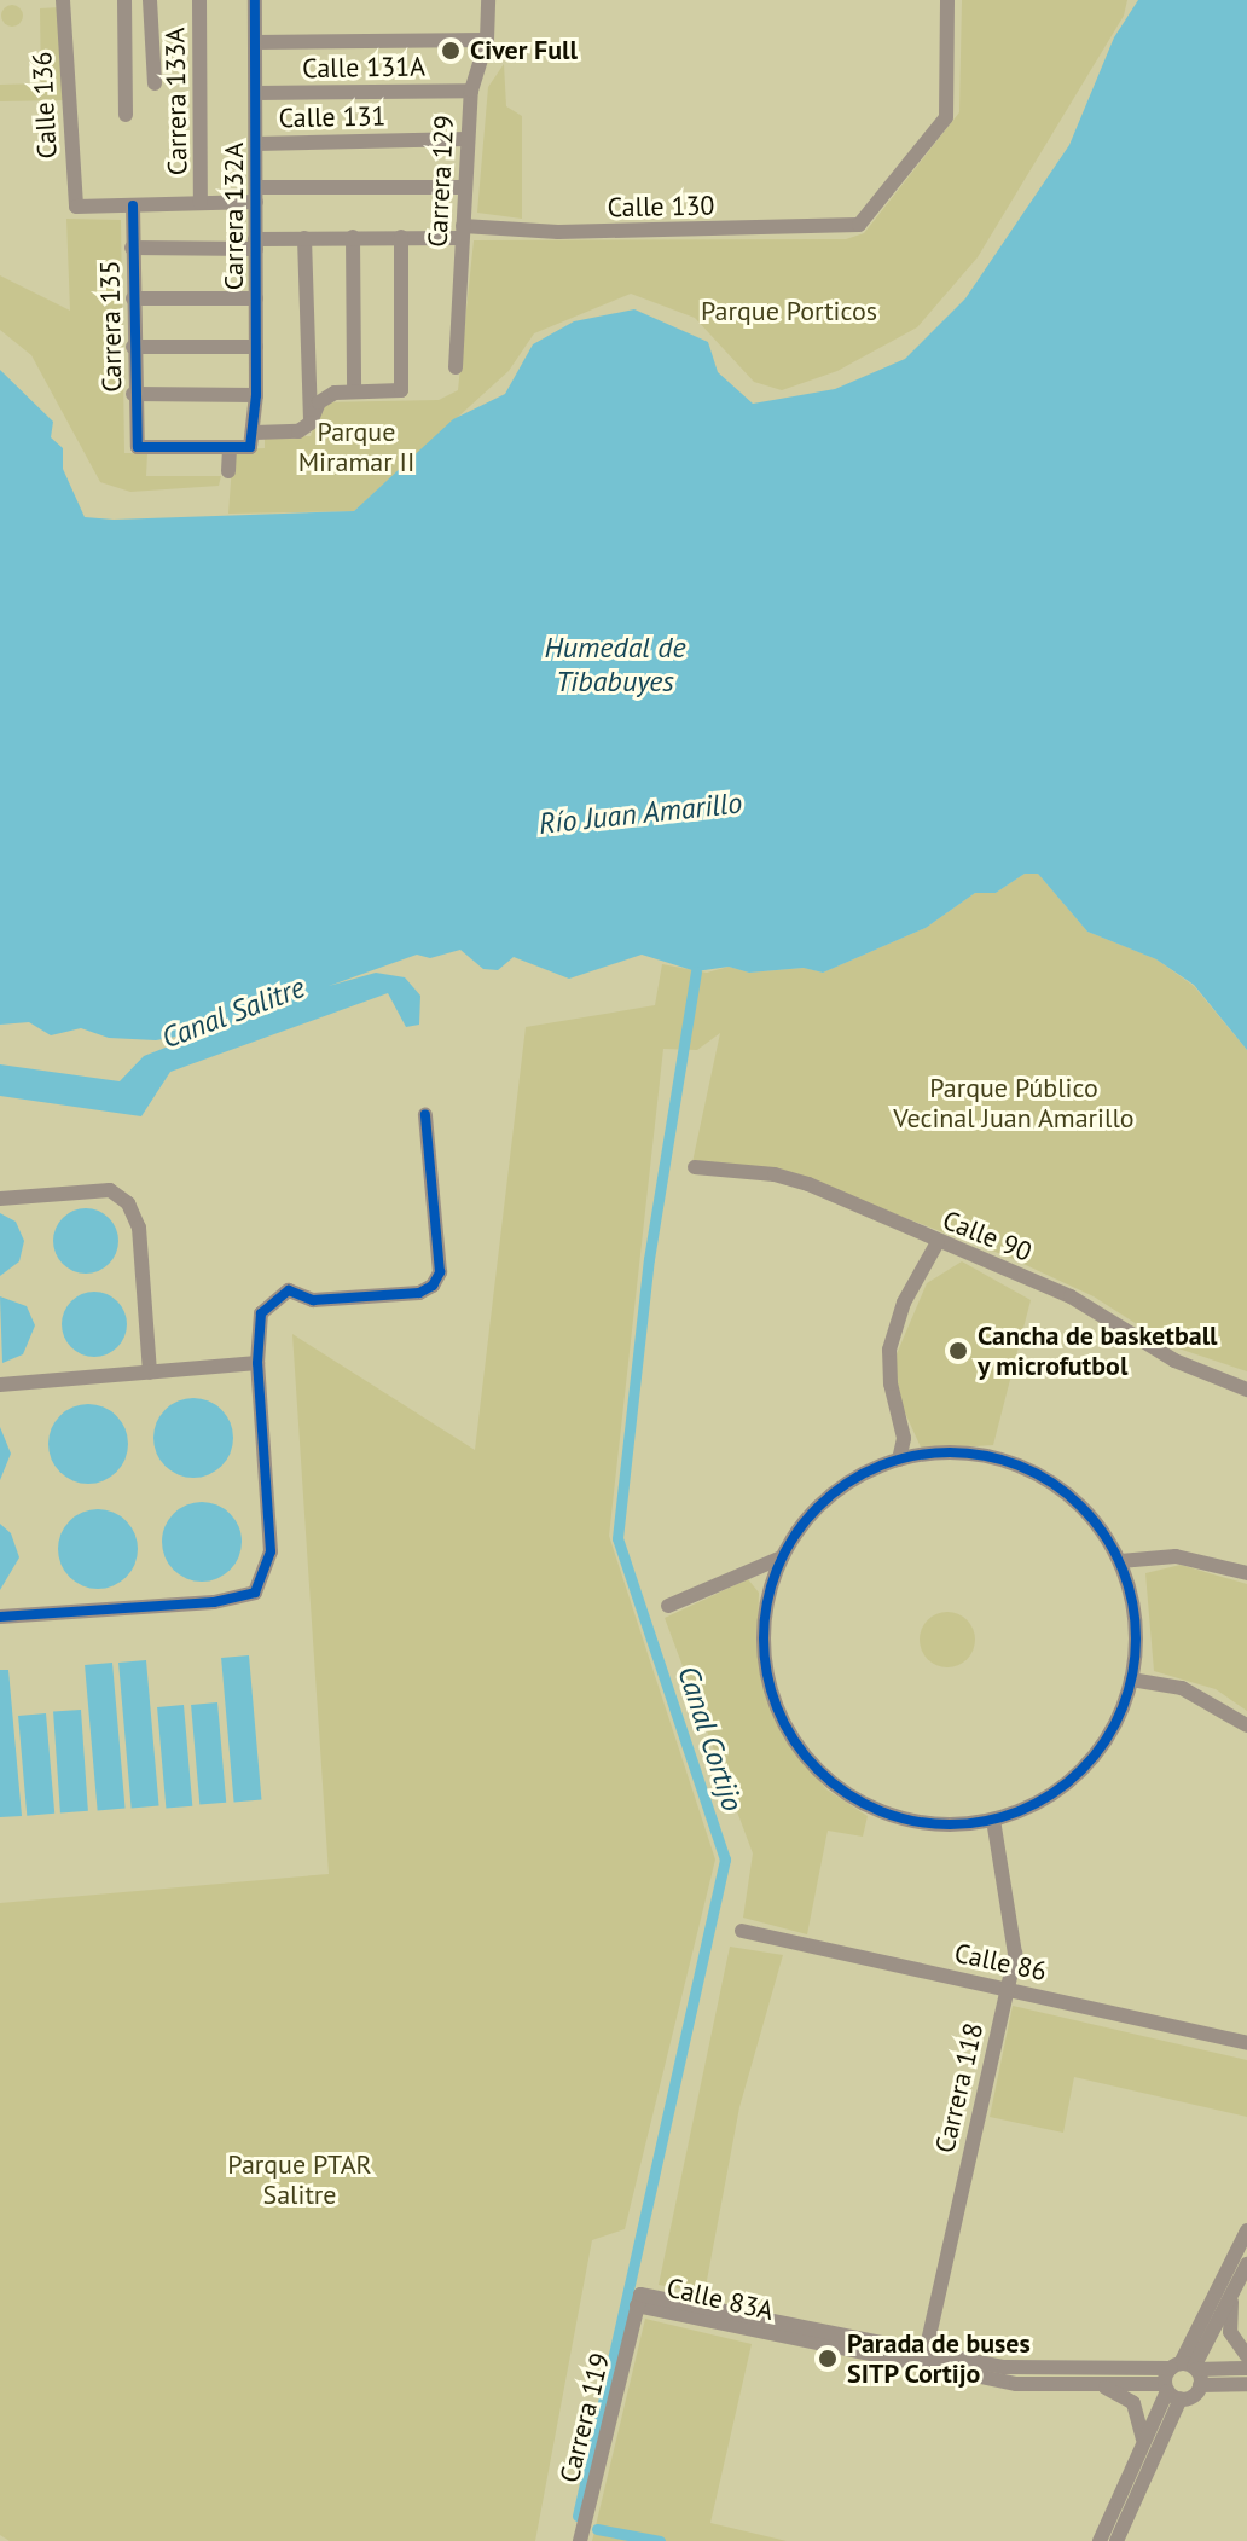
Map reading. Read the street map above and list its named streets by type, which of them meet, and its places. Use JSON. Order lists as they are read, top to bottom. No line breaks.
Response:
{"streets":{"street":["Calle 131A","Carrera 133A","Calle 136","Calle 131","Carrera 129","Calle 130","Carrera 132A","Carrera 135","Calle 90","Calle 86","Carrera 118","Calle 83A","Carrera 119"]},"crossings":[["Calle 131A","Carrera 129"],["Calle 131A","Carrera 132A"],["Calle 136","Carrera 135"],["Calle 131","Carrera 129"],["Calle 131","Carrera 132A"],["Carrera 129","Calle 130"],["Calle 130","Carrera 132A"],["Calle 130","Carrera 135"],["Calle 86","Carrera 118"],["Carrera 118","Calle 83A"],["Calle 83A","Carrera 119"]],"water":["Humedal de Tibabuyes","Río Juan Amarillo","Canal Salitre","Canal Cortijo"],"parks":["Parque Porticos","Parque Miramar II","Parque Público Vecinal Juan Amarillo","Parque PTAR Salitre"],"places":["Civer Full","Cancha de basketball y microfutbol","Parada de buses SITP Cortijo"]}
